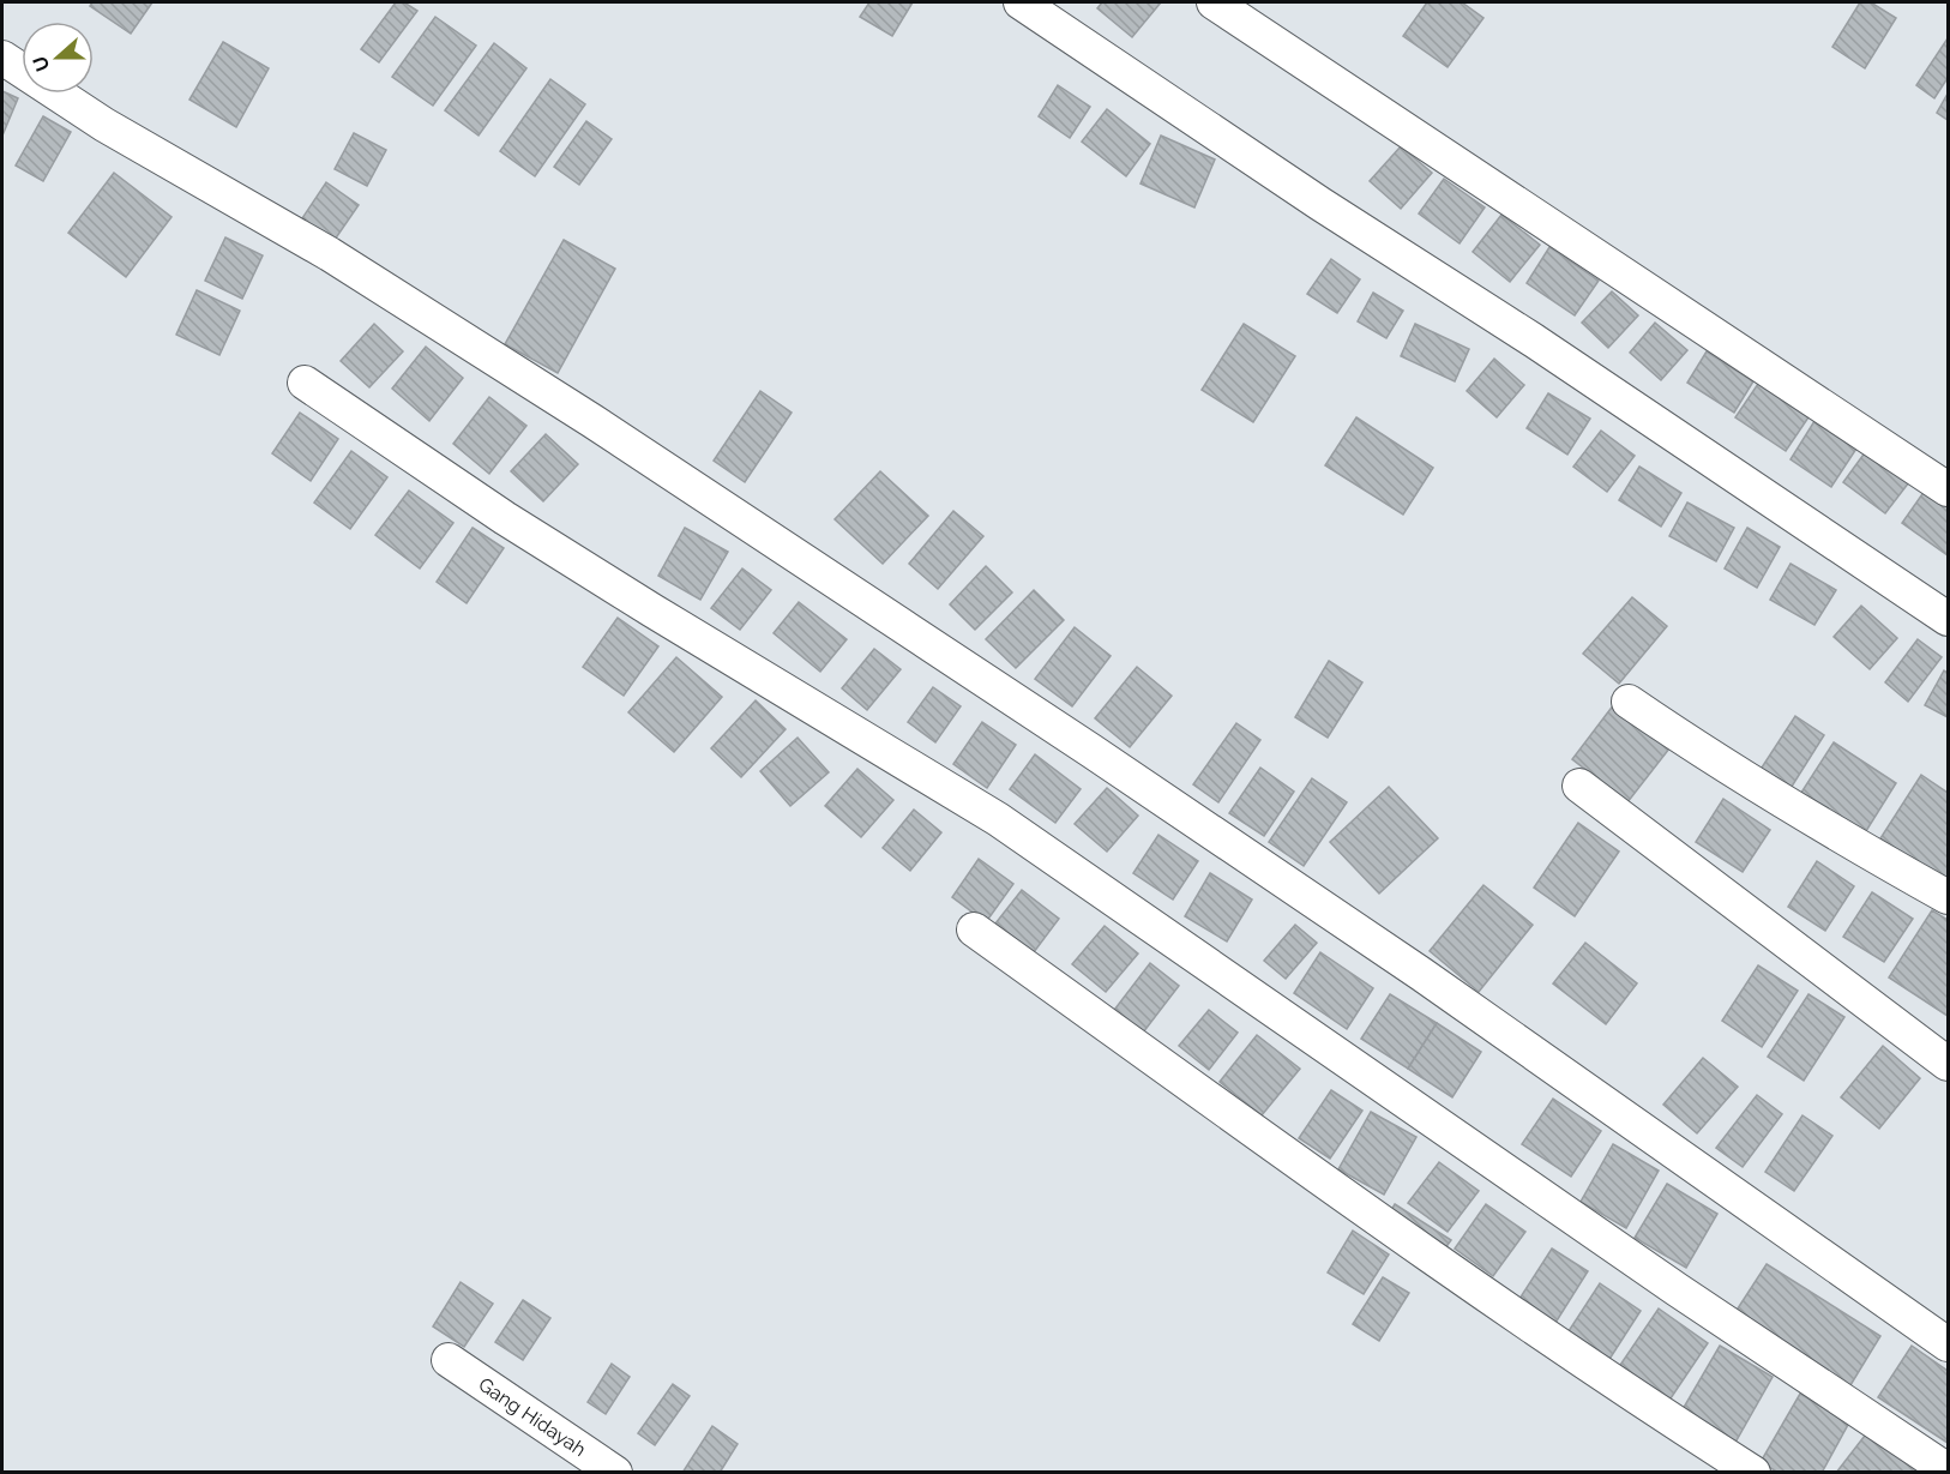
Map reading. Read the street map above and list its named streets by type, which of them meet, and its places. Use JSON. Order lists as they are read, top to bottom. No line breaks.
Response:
{"streets":{"street":["Gang Hidayah"]},"north":"left"}
